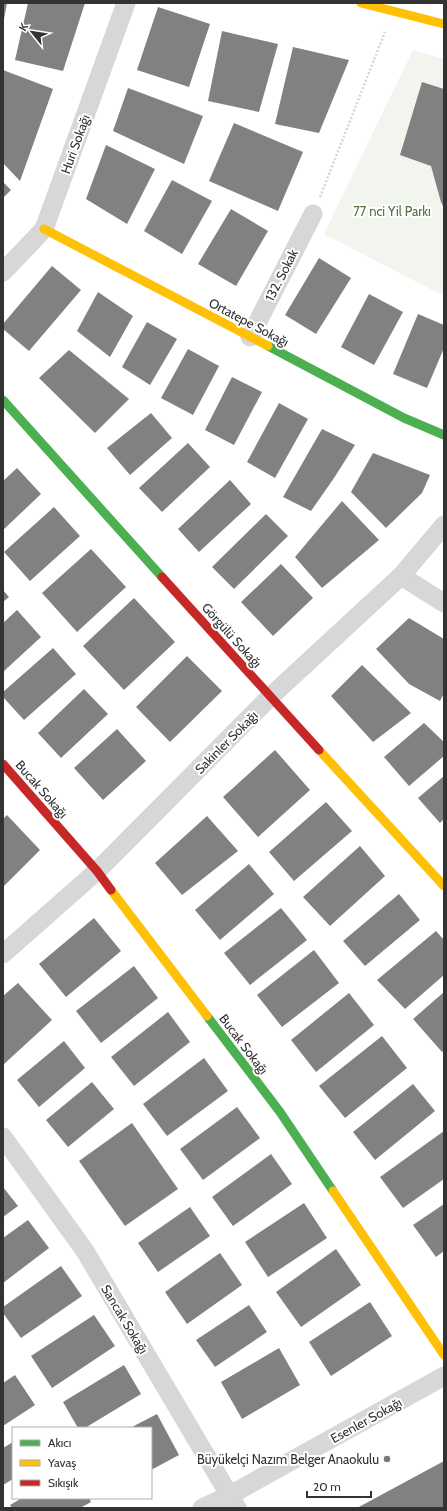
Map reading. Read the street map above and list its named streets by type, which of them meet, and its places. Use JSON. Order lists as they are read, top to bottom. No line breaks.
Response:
{"streets":{"street":["Huri Sokağı","132. Sokak","Ortatepe Sokağı","Görgülü Sokağı","Sakinler Sokağı","Bucak Sokağı","Sancak Sokağı","Esenler Sokağı"]},"crossings":[["Huri Sokağı","Ortatepe Sokağı"],["132. Sokak","Ortatepe Sokağı"],["Görgülü Sokağı","Sakinler Sokağı"],["Sakinler Sokağı","Bucak Sokağı"],["Sancak Sokağı","Esenler Sokağı"]],"parks":["77 nci Yil Parkı"],"places":["Büyükelçi Nazım Belger Anaokulu"],"legend":["Akıcı","Yavaş","Sıkışık"],"scale_bar":"20 m","north":"top left"}
